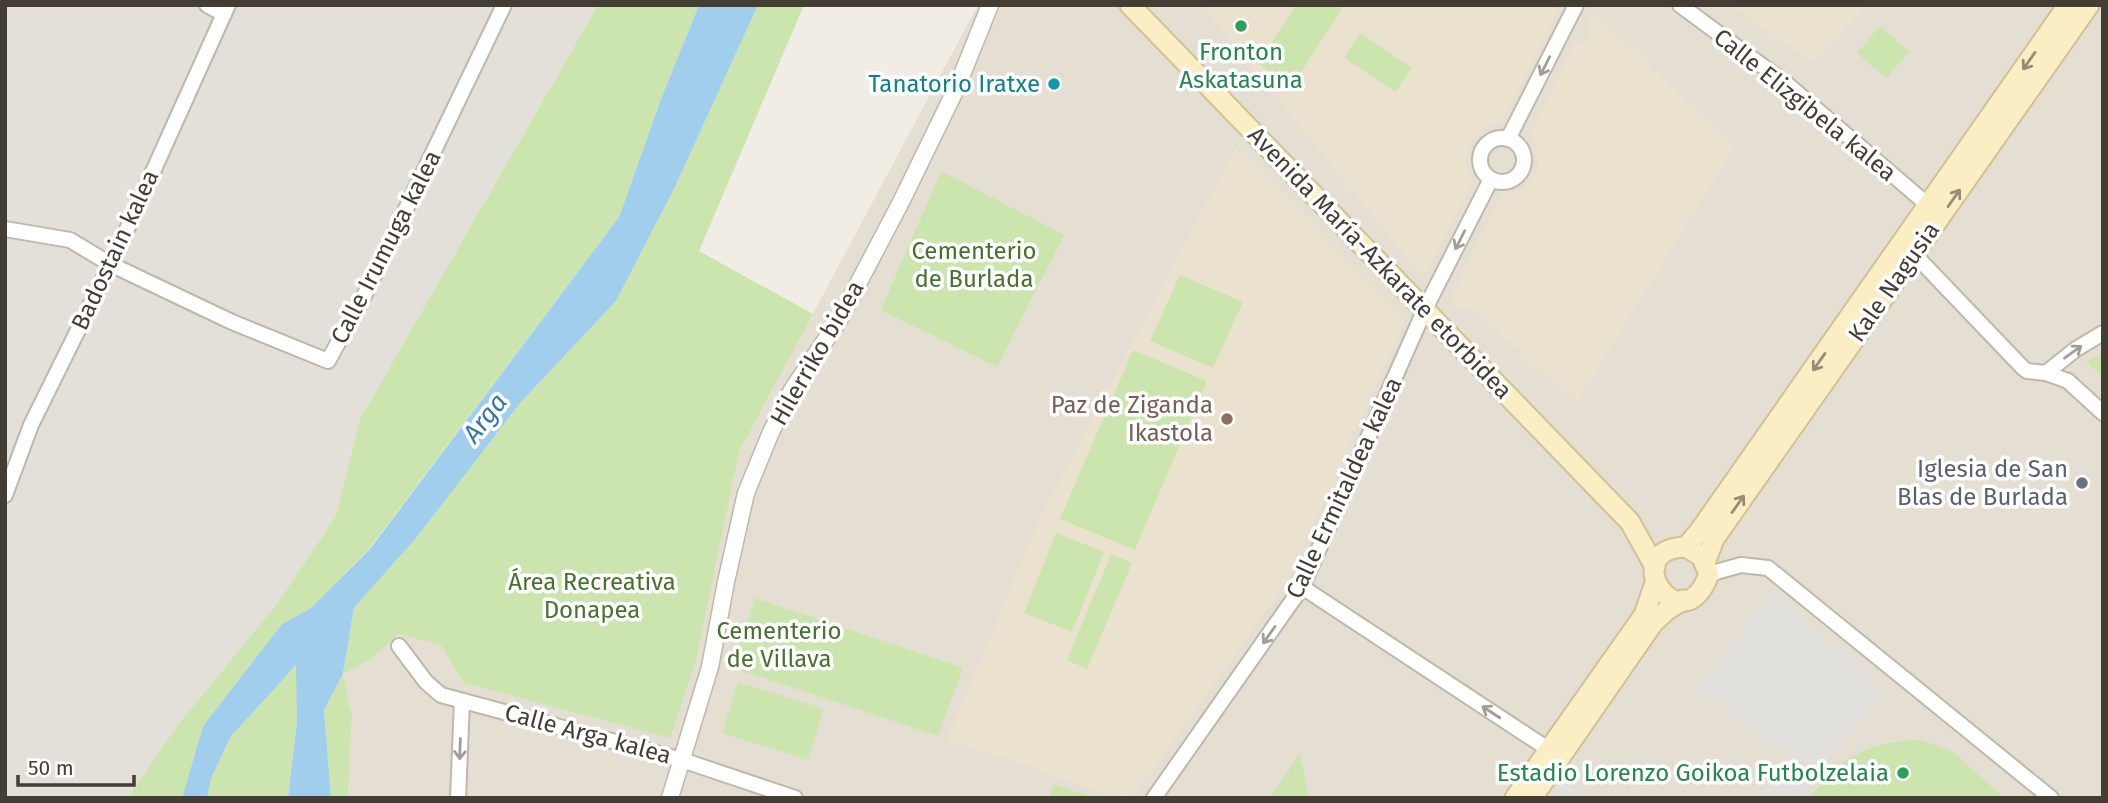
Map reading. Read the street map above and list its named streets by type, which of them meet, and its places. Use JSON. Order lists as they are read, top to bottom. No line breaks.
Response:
{"streets":{"main road":["Avenida María-Azkarate etorbidea","Kale Nagusia"],"street":["Calle Elizgibela kalea","Calle Irumuga kalea","Badostain kalea","Hilerriko bidea","Calle Ermitaldea kalea","Calle Arga kalea"]},"crossings":[["Calle Elizgibela kalea","Kale Nagusia"],["Calle Irumuga kalea","Badostain kalea"],["Avenida María-Azkarate etorbidea","Kale Nagusia"],["Avenida María-Azkarate etorbidea","Calle Ermitaldea kalea"],["Hilerriko bidea","Calle Arga kalea"]],"one_way":["Calle Ermitaldea kalea"],"water":["Arga"],"parks":["Cementerio de Burlada","Área Recreativa Donapea","Cementerio de Villava"],"places":["Fronton Askatasuna","Tanatorio Iratxe","Paz de Ziganda Ikastola","Iglesia de San Blas de Burlada","Estadio Lorenzo Goikoa Futbolzelaia"],"scale_bar":"50 m"}
